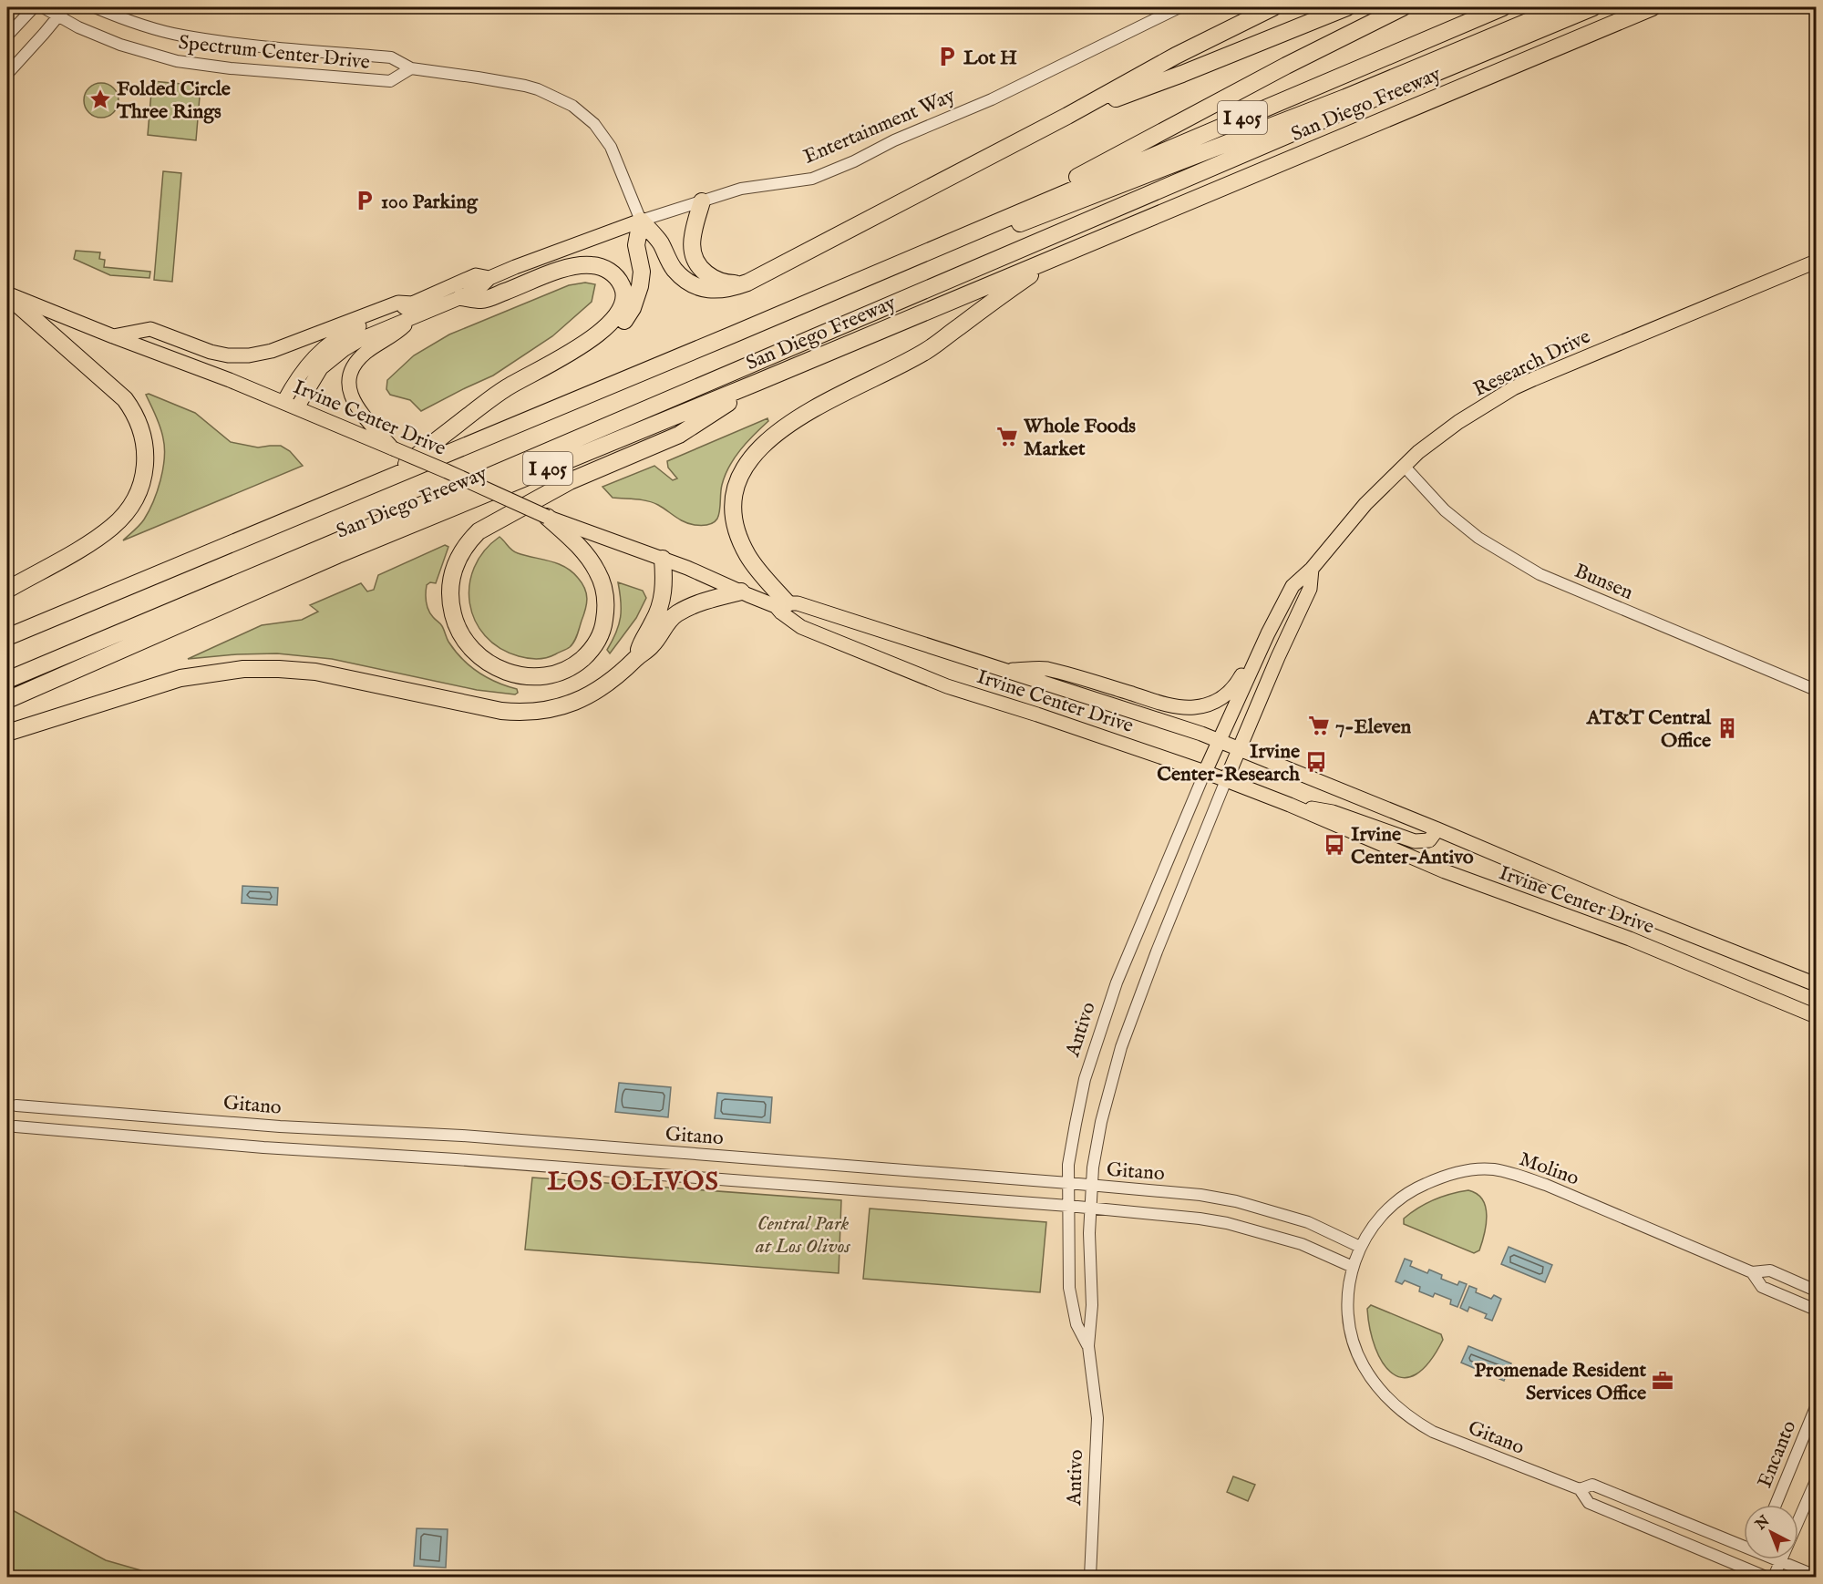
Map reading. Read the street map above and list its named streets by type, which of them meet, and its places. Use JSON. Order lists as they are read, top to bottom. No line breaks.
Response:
{"streets":{"highway":["San Diego Freeway","I 405"],"main road":["Entertainment Way","Research Drive","Irvine Center Drive","Antivo"],"street":["Spectrum Center Drive","Bunsen","Gitano","Molino","Encanto"]},"crossings":[["Spectrum Center Drive","Entertainment Way"],["Entertainment Way","Irvine Center Drive"],["Research Drive","Irvine Center Drive"],["Research Drive","Bunsen"],["Research Drive","Antivo"],["Irvine Center Drive","Antivo"],["Antivo","Gitano"],["Gitano","Molino"]],"districts":["LOS OLIVOS"],"parks":["Central Park at Los Olivos"],"places":{"parking":["Lot H","100 Parking"],"place":["Folded Circle Three Rings"],"supermarket":["Whole Foods Market","7-Eleven"],"building":["AT&T Central Office"],"bus stop":["Irvine Center-Research","Irvine Center-Antivo"],"office":["Promenade Resident Services Office"]},"north":"top left"}
